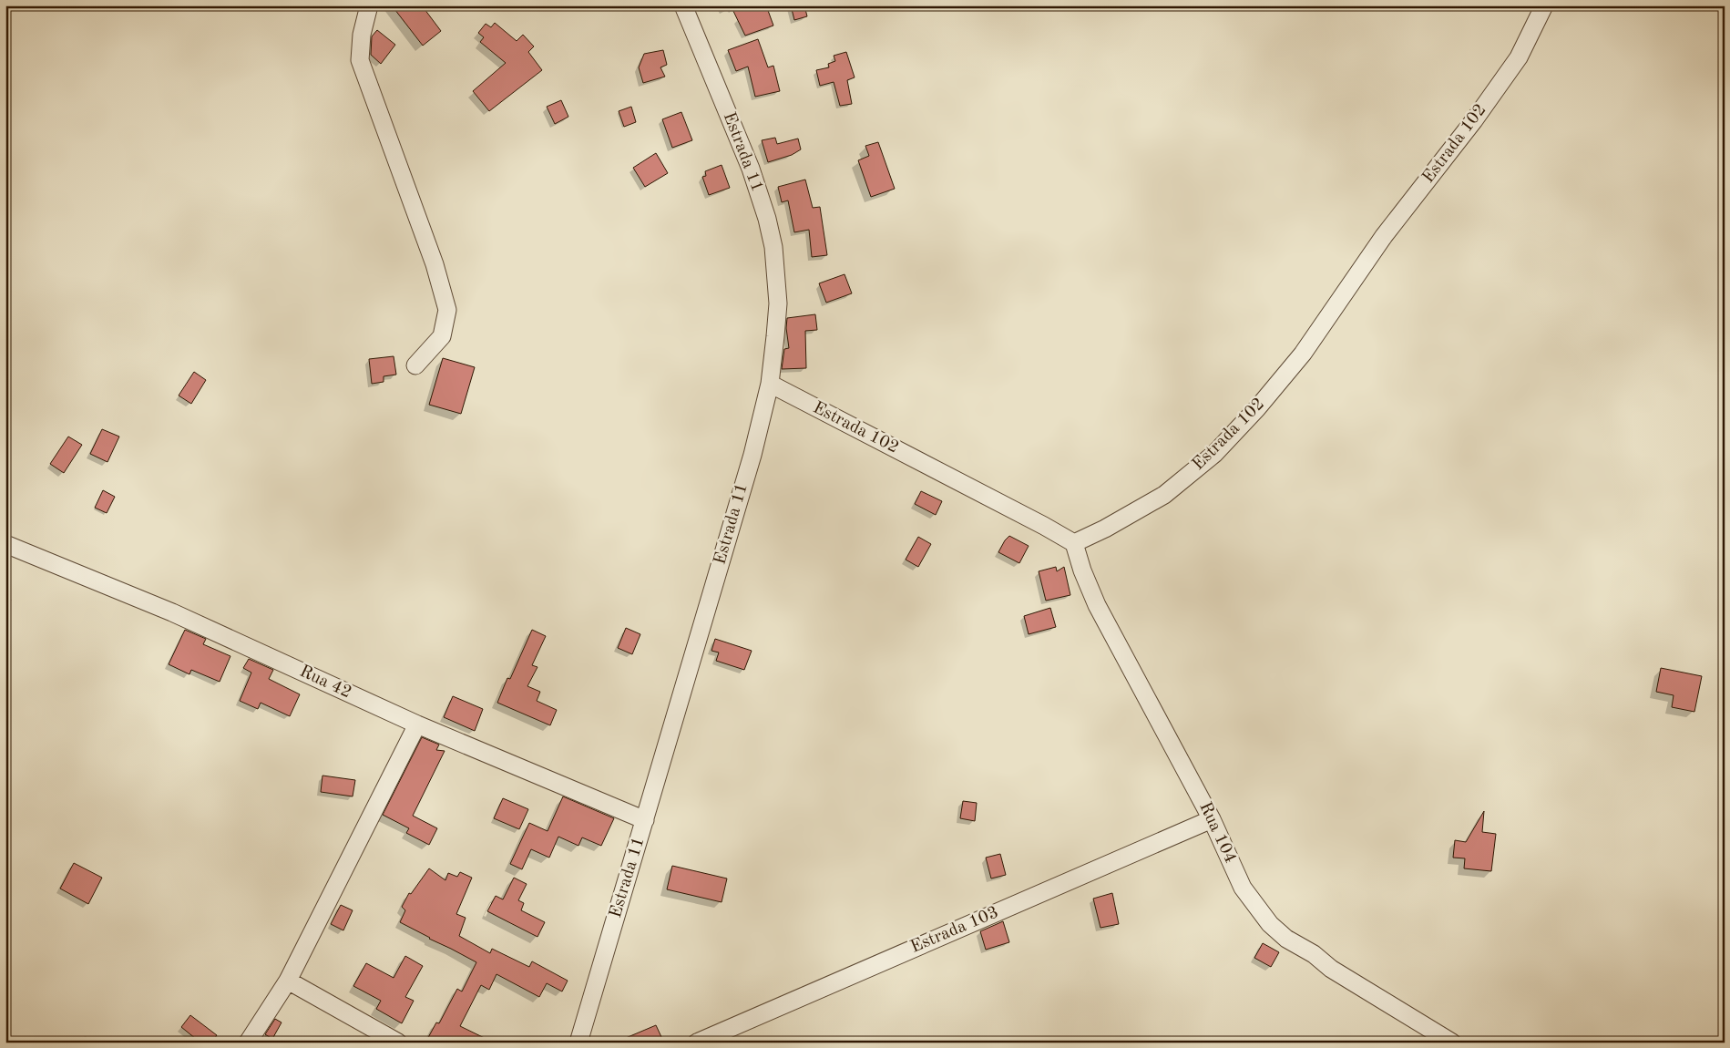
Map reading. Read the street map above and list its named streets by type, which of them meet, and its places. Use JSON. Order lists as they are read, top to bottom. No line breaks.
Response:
{"streets":{"street":["Estrada 102","Estrada 11","Rua 42","Rua 104","Estrada 103"]},"crossings":[["Estrada 102","Estrada 11"],["Estrada 102","Rua 104"],["Estrada 11","Rua 42"],["Rua 104","Estrada 103"]]}
